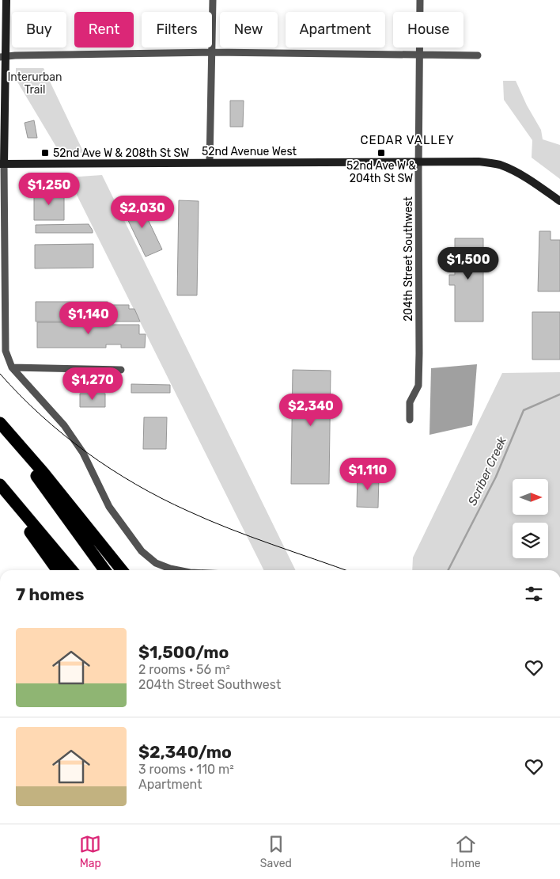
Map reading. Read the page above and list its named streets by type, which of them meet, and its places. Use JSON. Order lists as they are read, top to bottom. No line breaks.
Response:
{"streets":{"street":["52nd Avenue West","204th Street Southwest"]},"crossings":[["52nd Avenue West","204th Street Southwest"]],"districts":["CEDAR VALLEY"],"water":["Scriber Creek"],"parks":["Interurban Trail"],"places":{"transit":["52nd Ave W & 208th St SW","52nd Ave W & 204th St SW"]},"north":"right","page":{"chip":["Buy","Rent","Filters","New","Apartment","House"],"price":["$1,250","$2,030","$1,500","$1,140","$1,270","$2,340","$1,110"],"heading":"7 homes","list":[{"name":"$1,500/mo","note":"2 rooms · 56 m² · 204th Street Southwest"},{"name":"$2,340/mo","note":"3 rooms · 110 m² · Apartment"}],"tabs":["Map","Saved","Home"]}}
